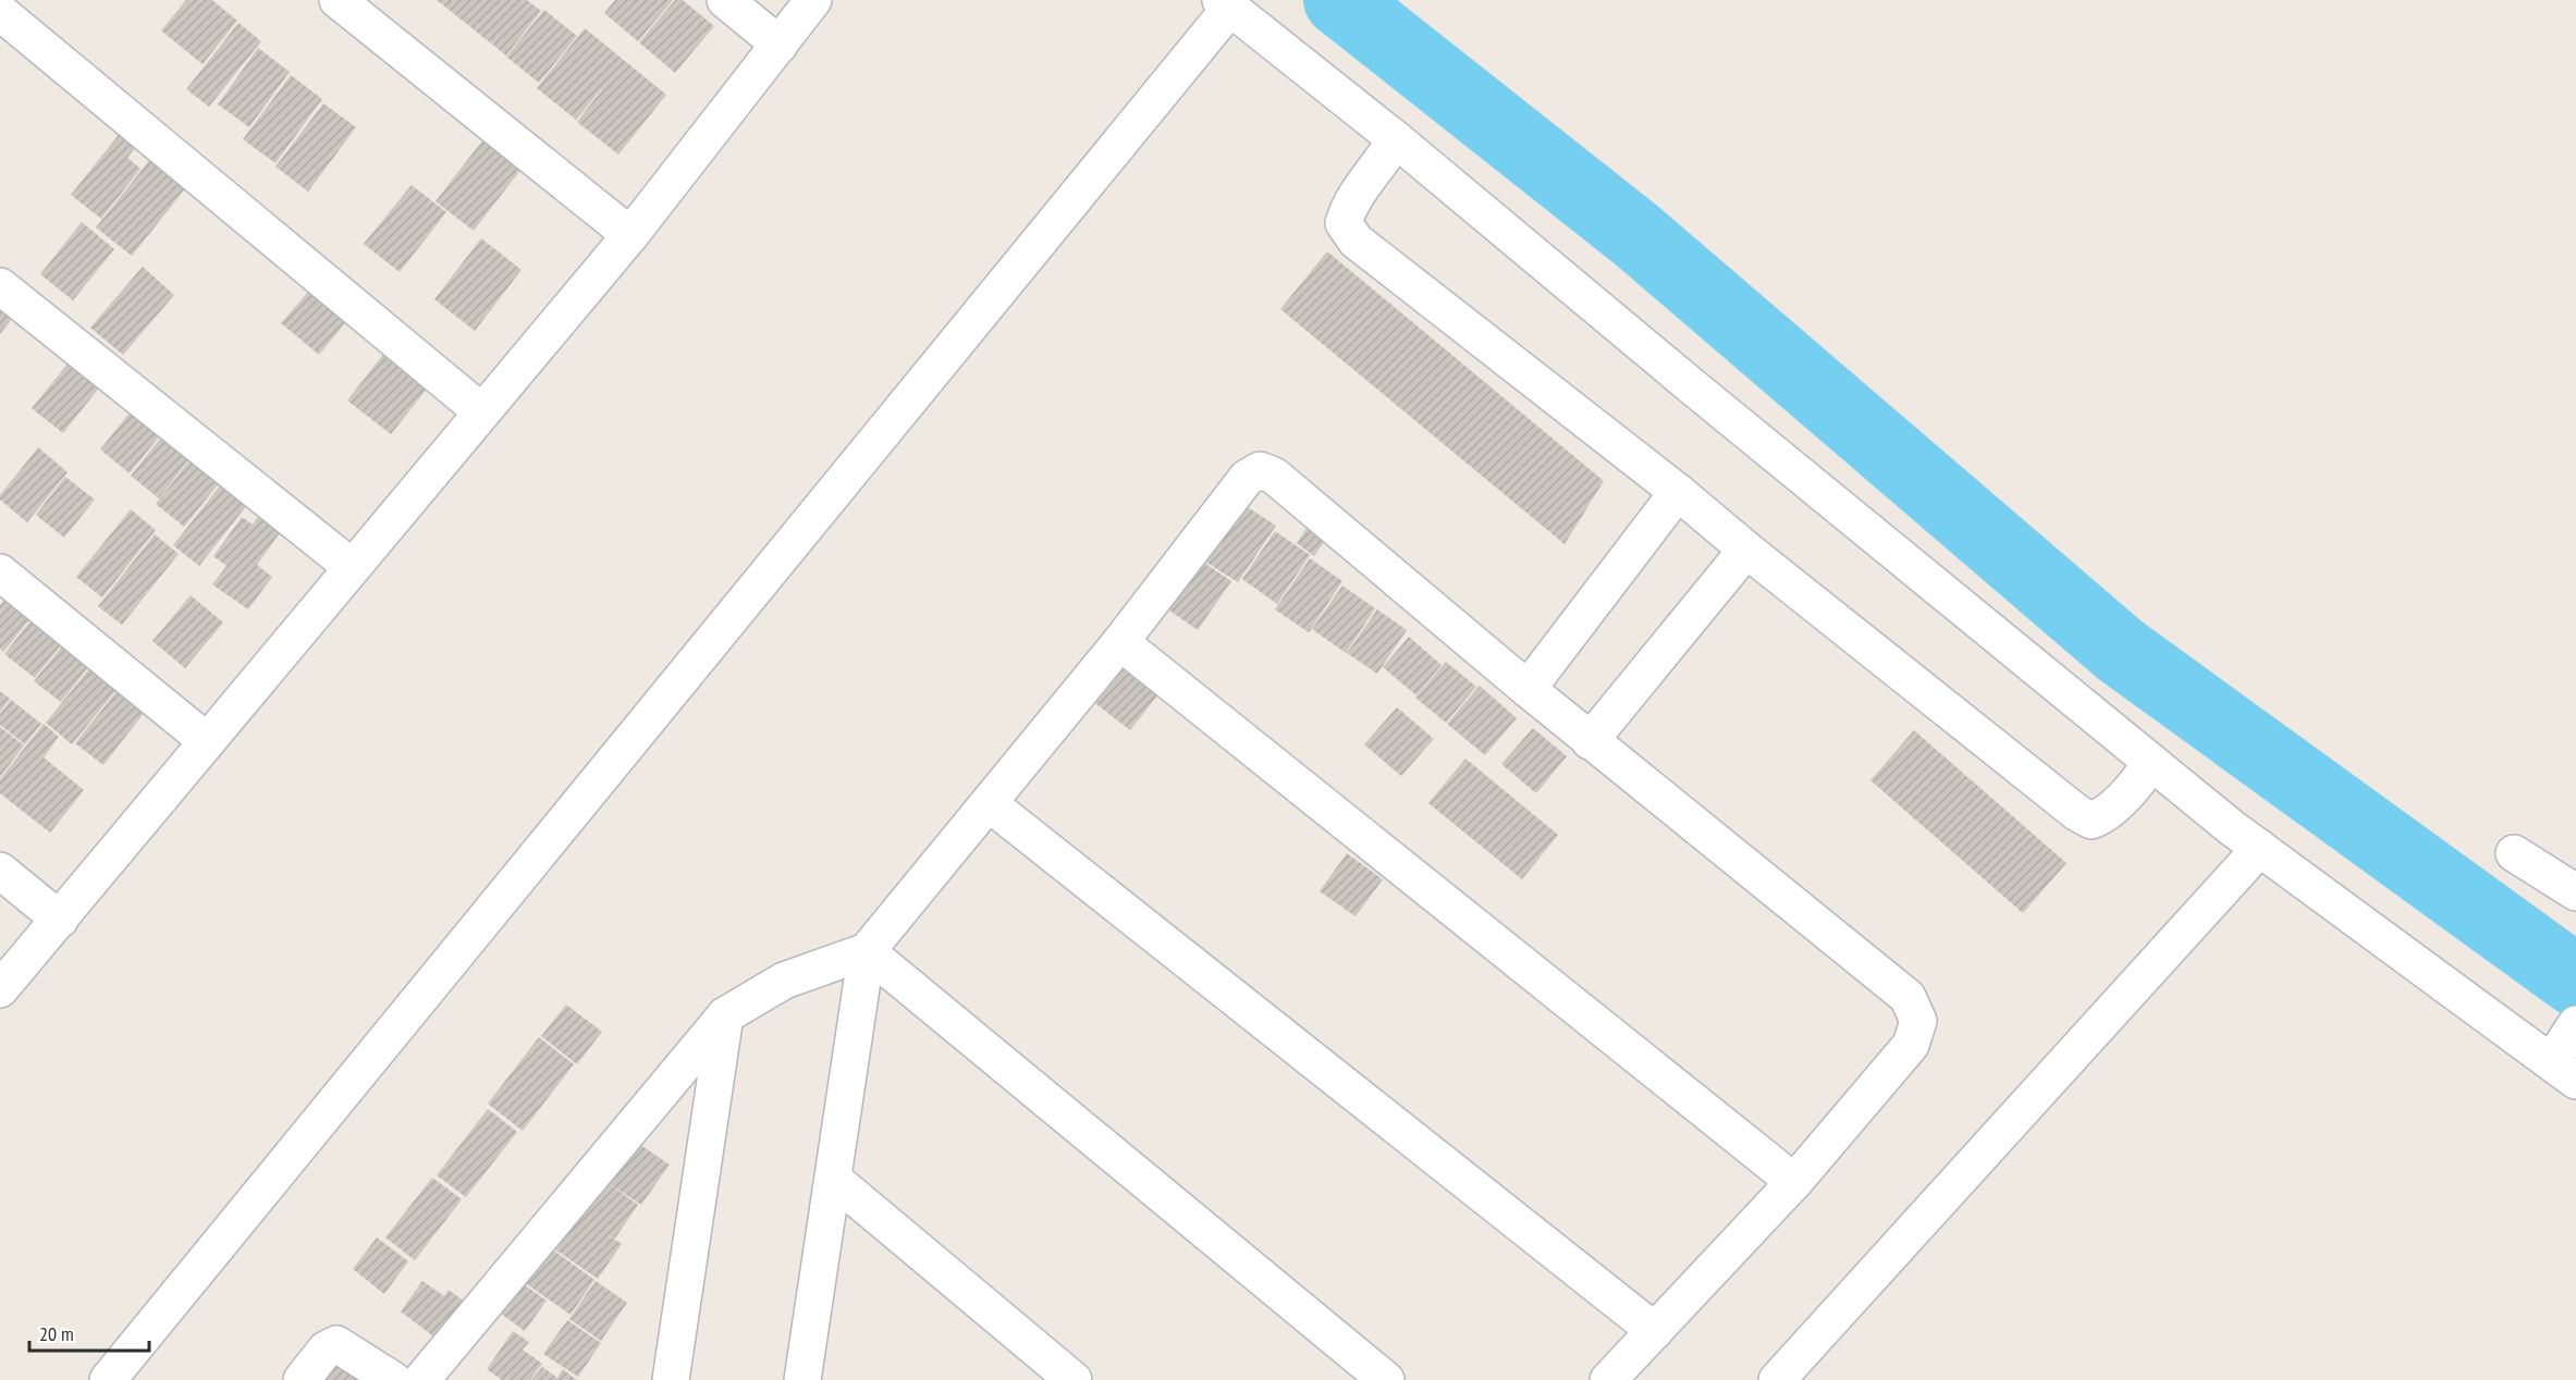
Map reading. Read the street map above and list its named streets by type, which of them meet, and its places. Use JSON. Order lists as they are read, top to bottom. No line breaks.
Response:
{"scale_bar":"20 m"}
